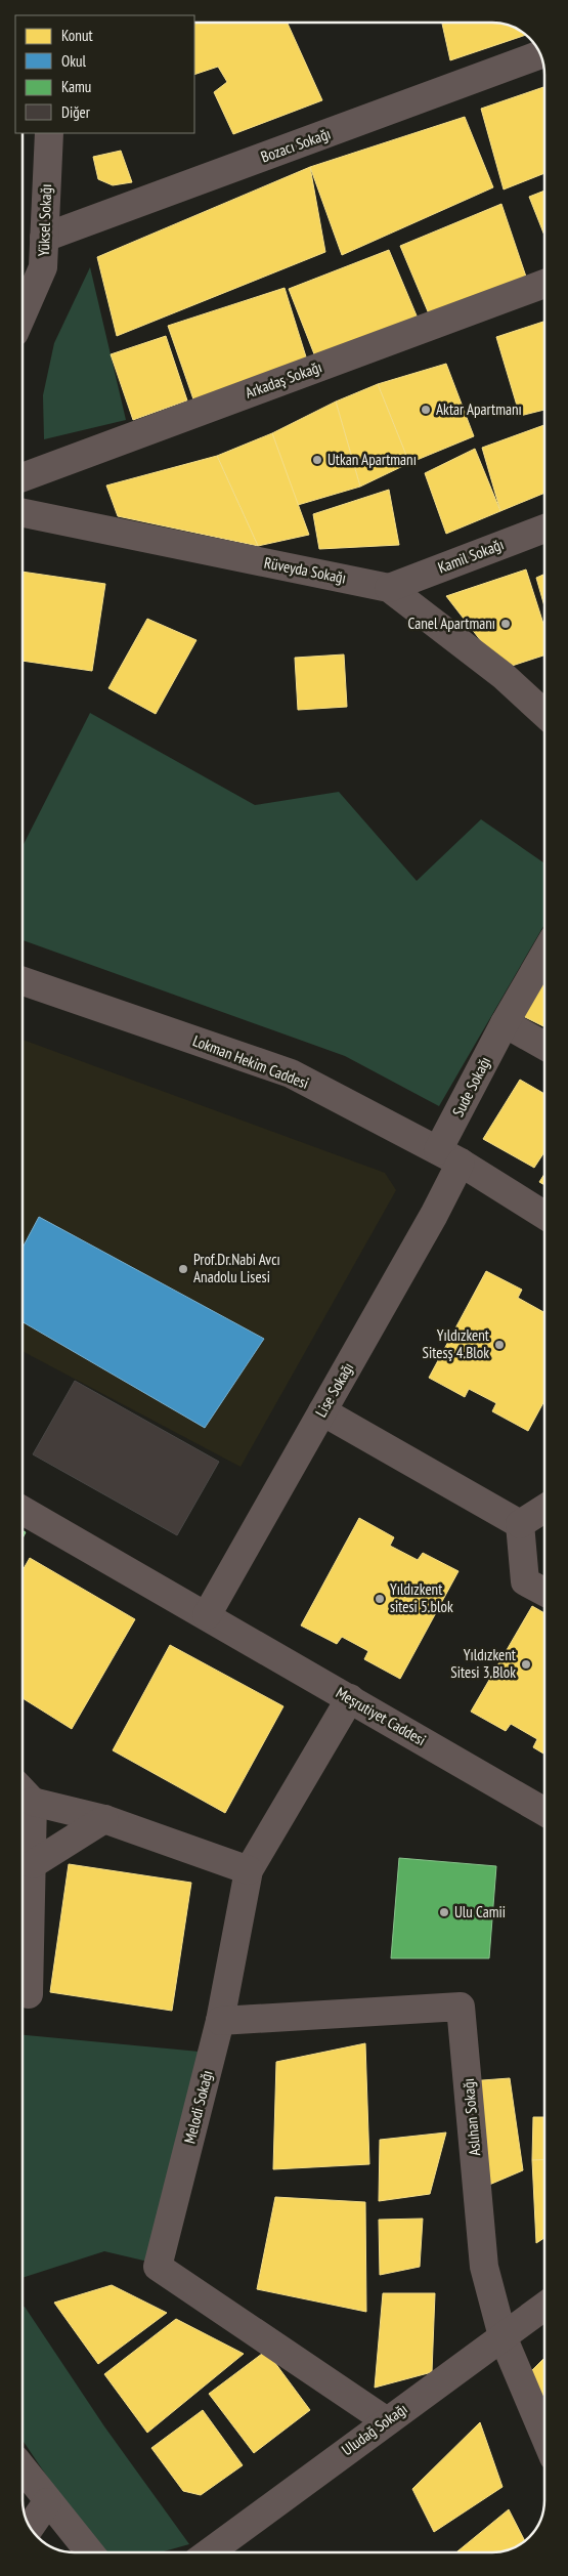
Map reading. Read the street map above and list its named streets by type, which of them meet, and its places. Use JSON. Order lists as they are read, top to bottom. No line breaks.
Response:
{"streets":{"street":["Bozacı Sokağı","Yüksel Sokağı","Arkadaş Sokağı","Kamil Sokağı","Rüveyda Sokağı","Lokman Hekim Caddesi","Sude Sokağı","Lise Sokağı","Meşrutiyet Caddesi","Melodi Sokağı","Aslıhan Sokağı","Uludağ Sokağı"]},"crossings":[["Bozacı Sokağı","Yüksel Sokağı"],["Kamil Sokağı","Rüveyda Sokağı"],["Lokman Hekim Caddesi","Sude Sokağı"],["Lokman Hekim Caddesi","Lise Sokağı"],["Sude Sokağı","Lise Sokağı"],["Lise Sokağı","Meşrutiyet Caddesi"],["Meşrutiyet Caddesi","Melodi Sokağı"],["Melodi Sokağı","Aslıhan Sokağı"],["Melodi Sokağı","Uludağ Sokağı"],["Aslıhan Sokağı","Uludağ Sokağı"]],"places":["Aktar Apartmanı","Utkan Apartmanı","Canel Apartmanı","Prof.Dr.Nabi Avcı Anadolu Lisesi","Yıldızkent Sitesş 4.Blok","Yıldızkent sitesi 5.blok","Yıldızkent Sitesi 3.Blok","Ulu Camii"],"legend":["Konut","Okul","Kamu","Diğer"]}
